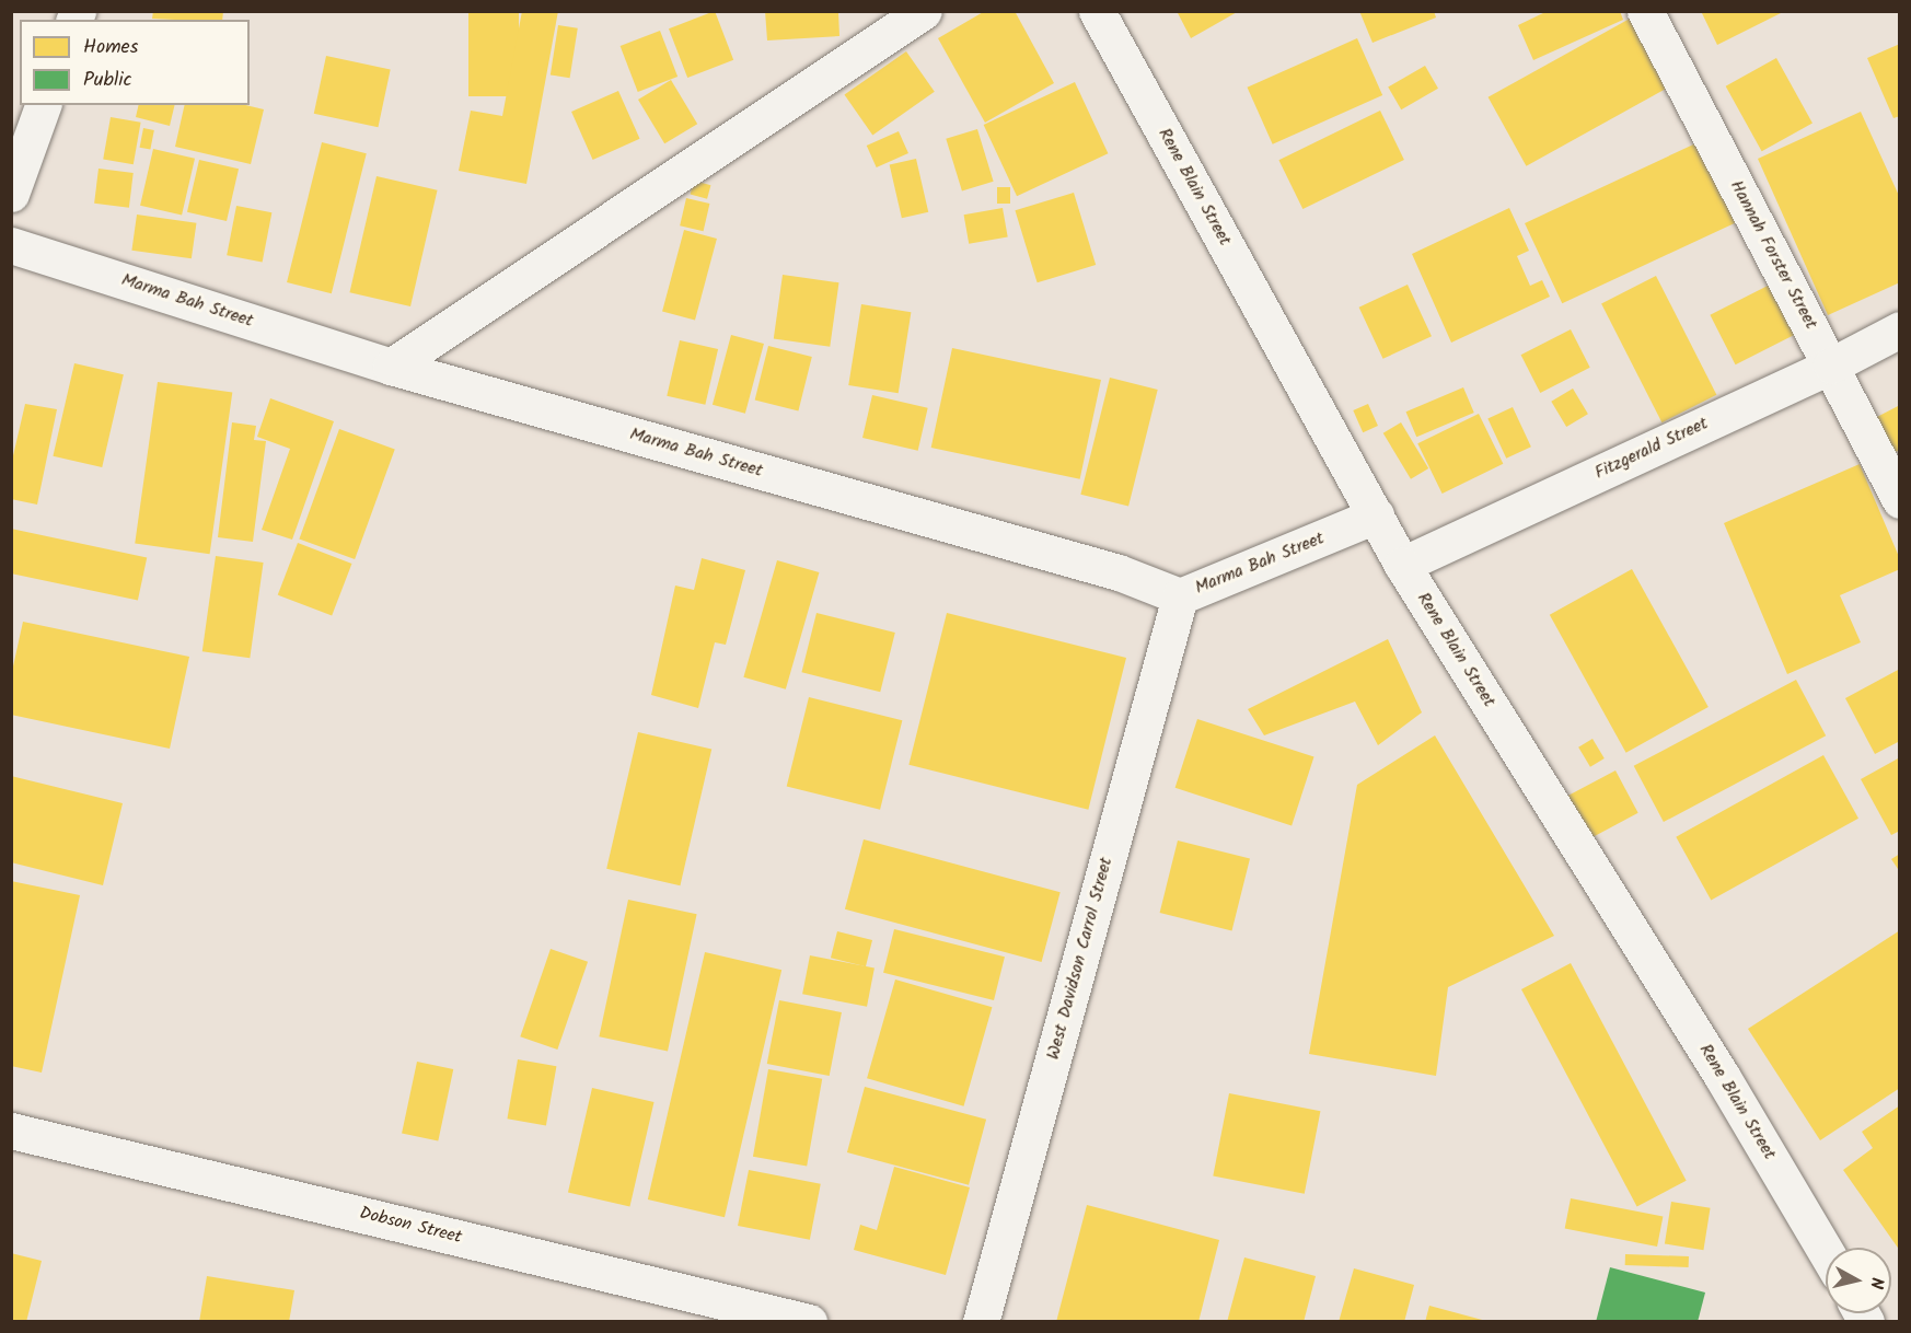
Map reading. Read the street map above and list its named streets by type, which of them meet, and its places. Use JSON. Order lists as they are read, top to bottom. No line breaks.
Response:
{"streets":{"street":["Rene Blain Street","Hannah Forster Street","Marma Bah Street","Fitzgerald Street","West Davidson Carrol Street","Dobson Street"]},"crossings":[["Rene Blain Street","Marma Bah Street"],["Rene Blain Street","Fitzgerald Street"],["Hannah Forster Street","Fitzgerald Street"],["Marma Bah Street","West Davidson Carrol Street"]],"legend":["Homes","Public"],"north":"right"}
